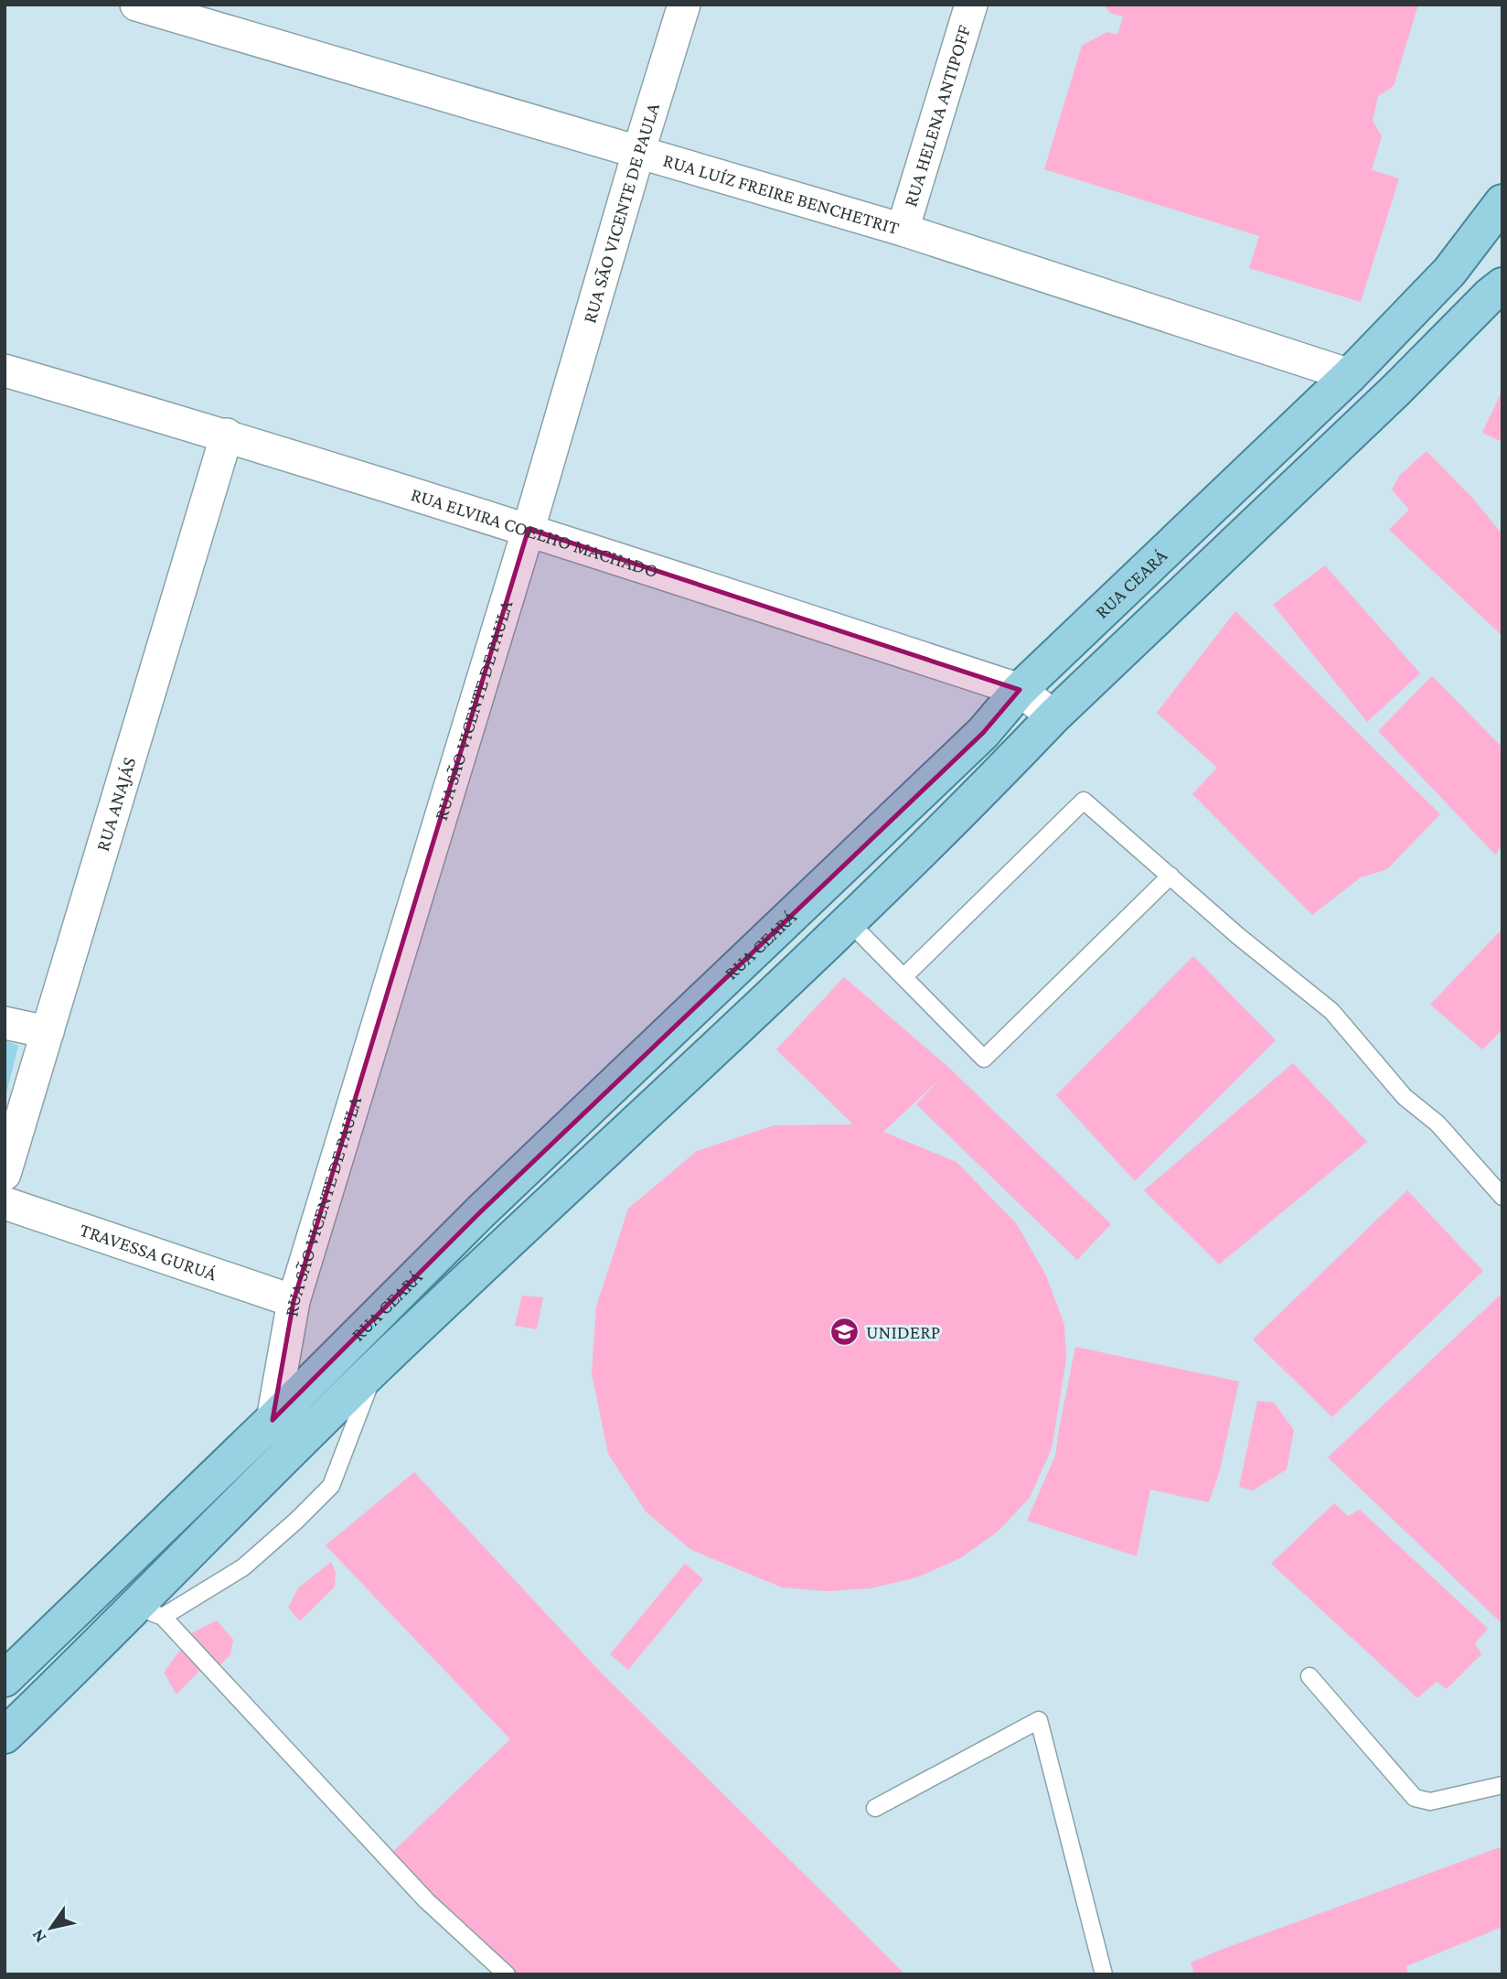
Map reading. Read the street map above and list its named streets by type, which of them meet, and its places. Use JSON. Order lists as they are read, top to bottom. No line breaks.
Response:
{"streets":{"main road":["RUA CEARÁ"],"street":["RUA HELENA ANTIPOFF","RUA LUÍZ FREIRE BENCHETRIT","RUA SÃO VICENTE DE PAULA","RUA ELVIRA COELHO MACHADO","RUA ANAJÁS","TRAVESSA GURUÁ"]},"crossings":[["RUA HELENA ANTIPOFF","RUA LUÍZ FREIRE BENCHETRIT"],["RUA LUÍZ FREIRE BENCHETRIT","RUA SÃO VICENTE DE PAULA"],["RUA LUÍZ FREIRE BENCHETRIT","RUA CEARÁ"],["RUA SÃO VICENTE DE PAULA","RUA ELVIRA COELHO MACHADO"],["RUA SÃO VICENTE DE PAULA","RUA CEARÁ"],["RUA SÃO VICENTE DE PAULA","TRAVESSA GURUÁ"],["RUA ELVIRA COELHO MACHADO","RUA CEARÁ"],["RUA ELVIRA COELHO MACHADO","RUA ANAJÁS"]],"places":{"school or university":["UNIDERP"]},"north":"bottom left"}
